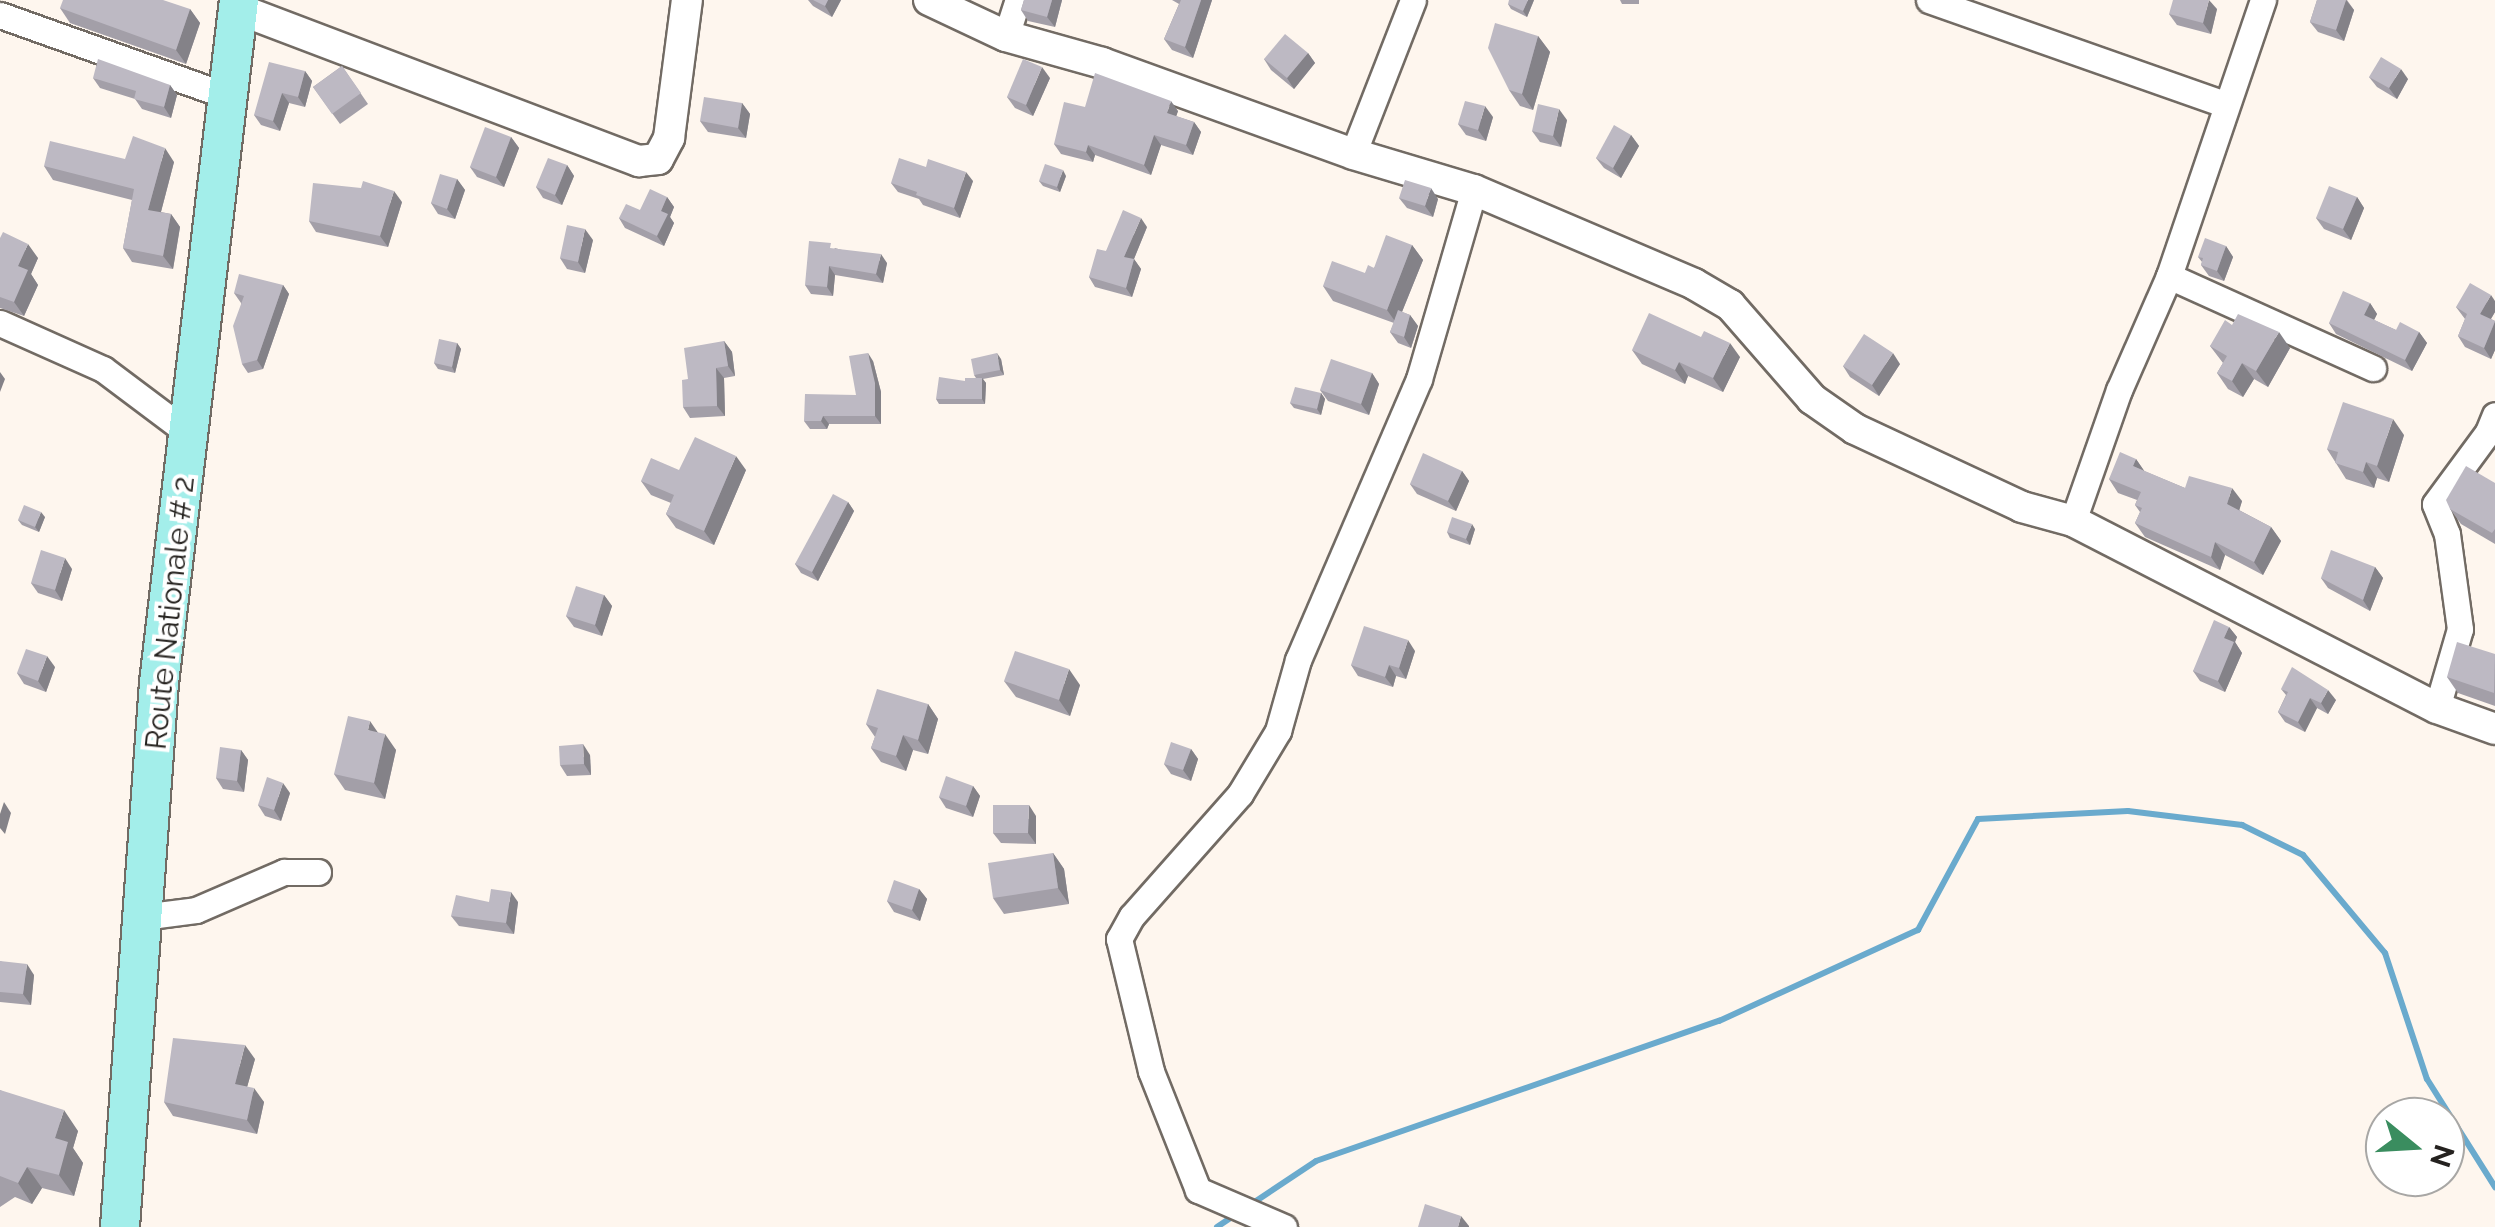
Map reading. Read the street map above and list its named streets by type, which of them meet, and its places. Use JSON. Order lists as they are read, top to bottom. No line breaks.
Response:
{"streets":{"main road":["Route Nationale # 2"]},"north":"right"}
